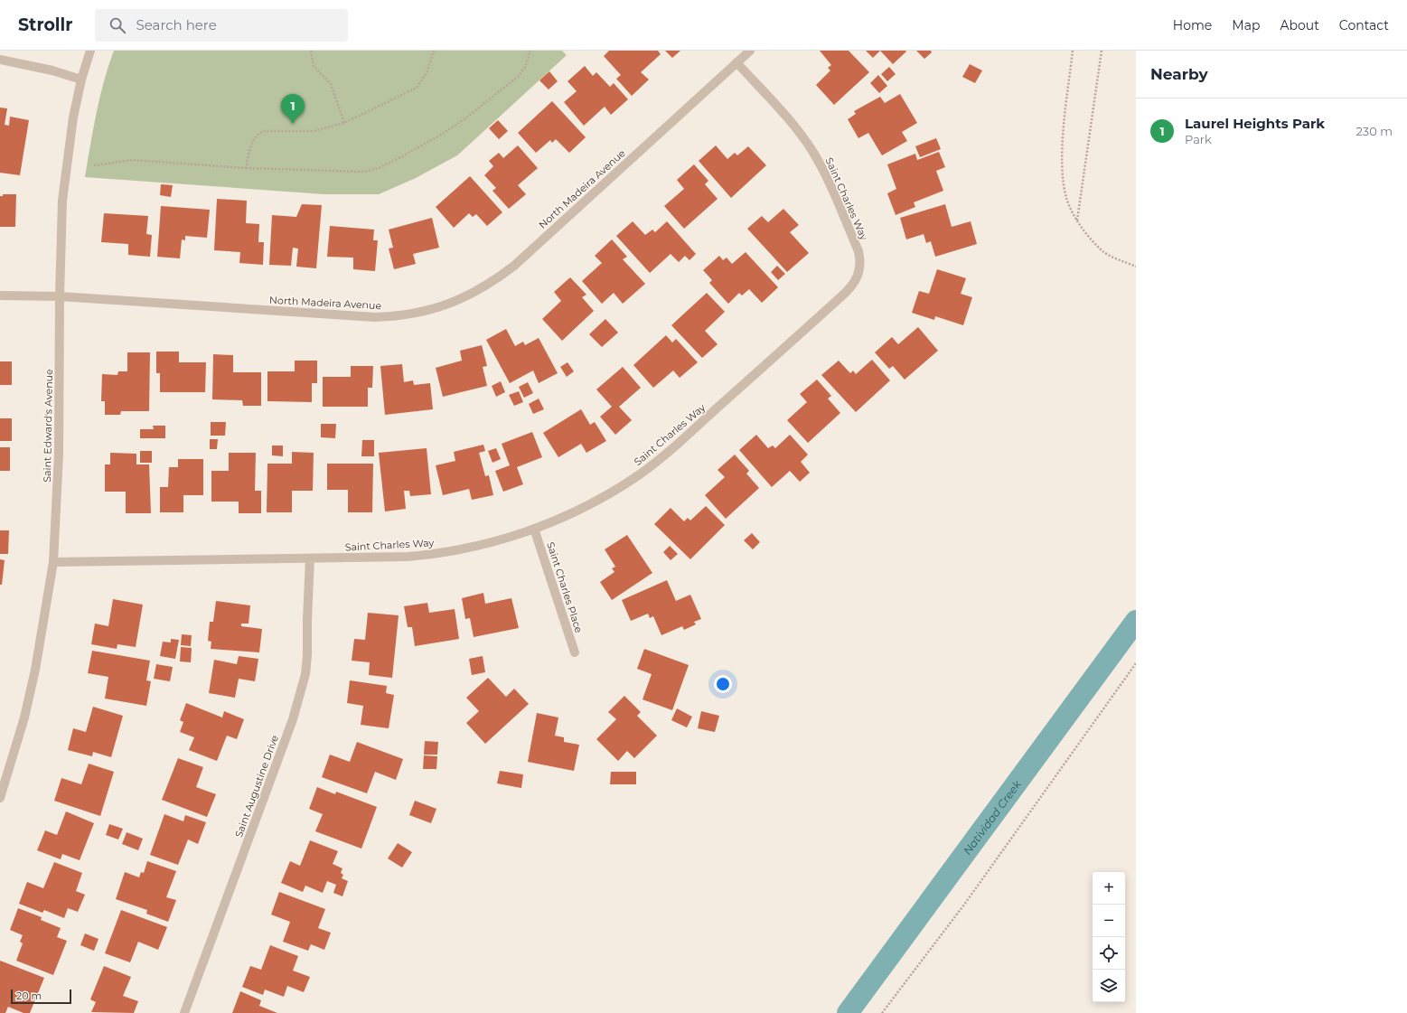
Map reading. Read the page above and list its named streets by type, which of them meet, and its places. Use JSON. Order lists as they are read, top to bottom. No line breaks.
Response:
{"streets":{"street":["North Madeira Avenue","Saint Charles Way","Saint Edward's Avenue","Saint Charles Place","Saint Augustine Drive"]},"crossings":[["North Madeira Avenue","Saint Charles Way"],["North Madeira Avenue","Saint Edward's Avenue"],["Saint Charles Way","Saint Edward's Avenue"],["Saint Charles Way","Saint Charles Place"],["Saint Charles Way","Saint Augustine Drive"]],"water":["Natividad Creek"],"scale_bar":"20 m","page":{"header":"Strollr","search":"Search here","nav":["Home","Map","About","Contact"],"heading":"Nearby","pins":"1","list":[{"mark":"1","name":"Laurel Heights Park","note":"Park","value":"230 m"}],"map_buttons":["+","−"],"scale":"20 m"}}
